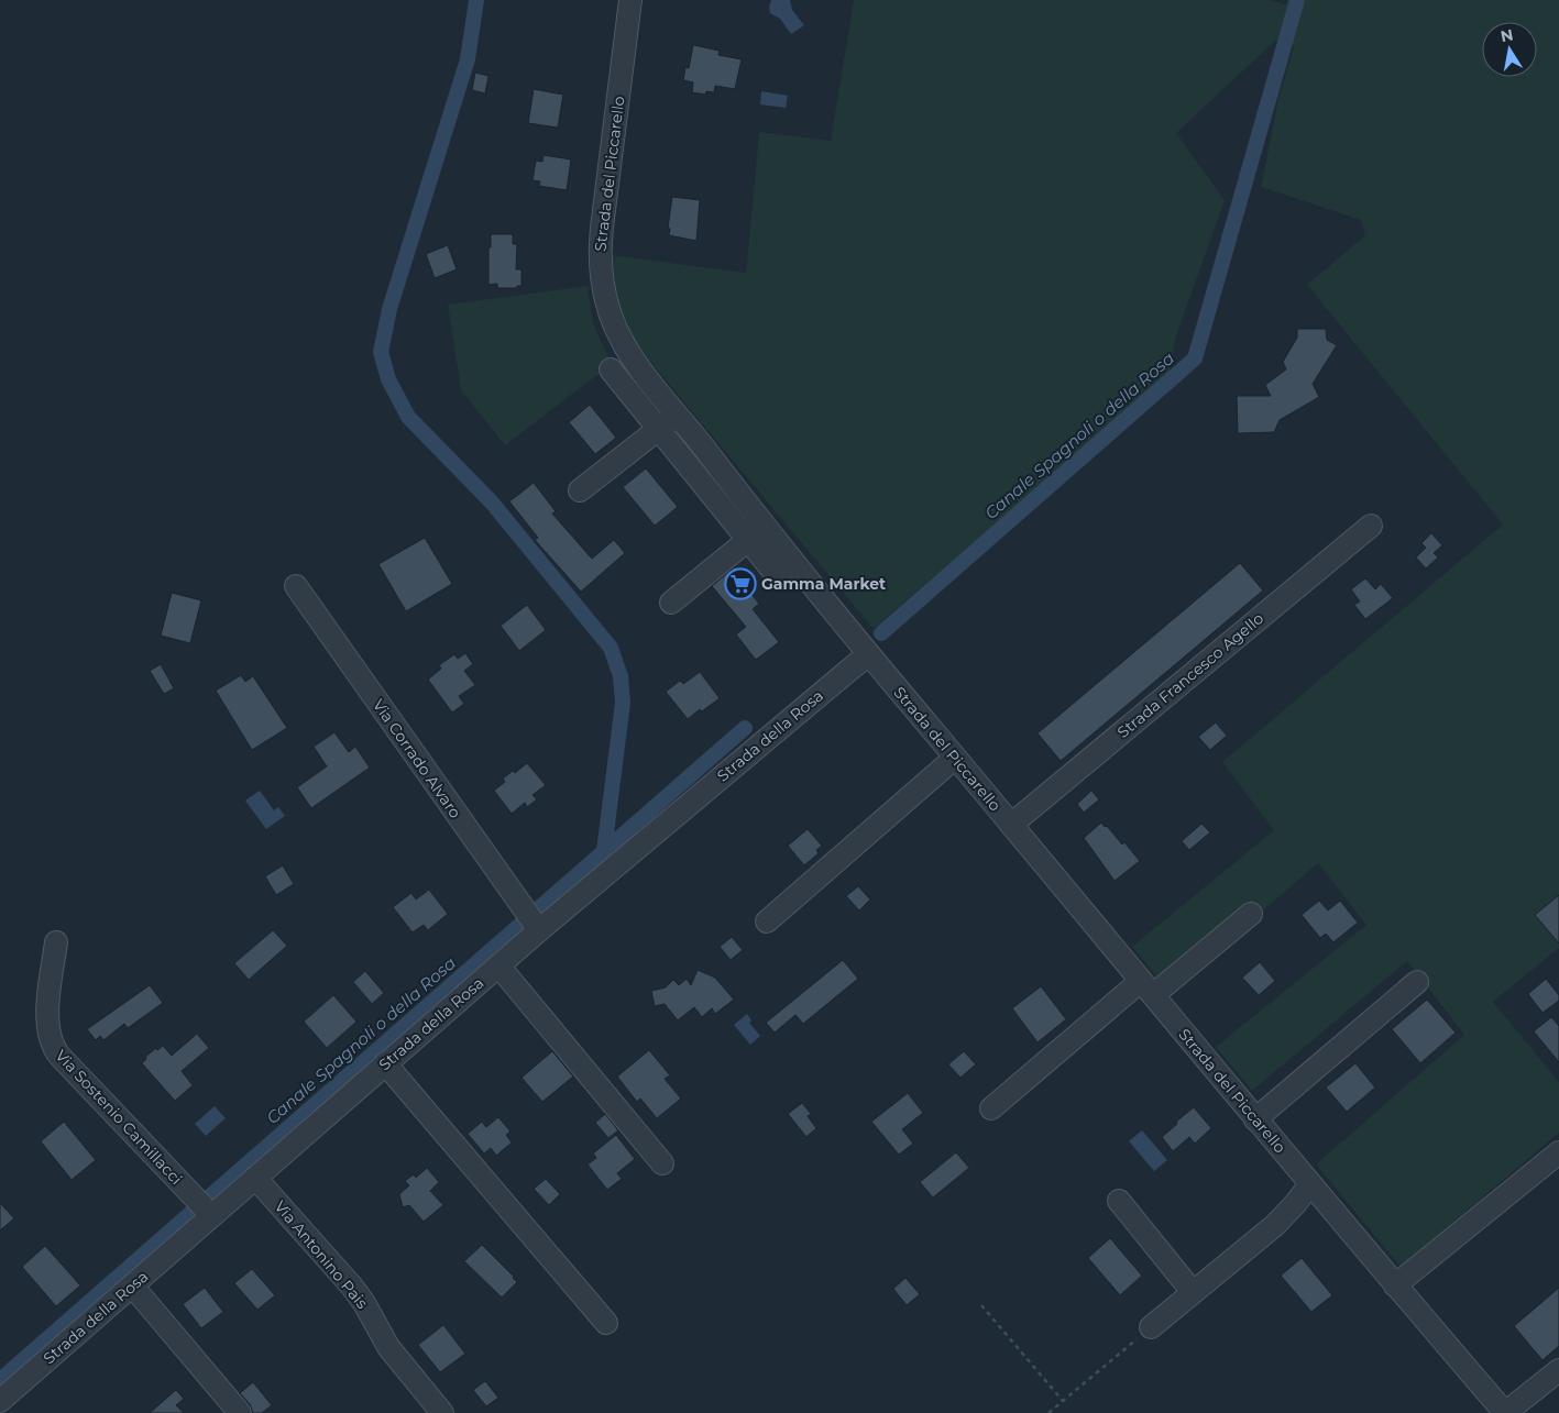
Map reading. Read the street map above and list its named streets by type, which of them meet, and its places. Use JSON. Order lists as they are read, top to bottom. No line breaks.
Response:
{"streets":{"street":["Strada del Piccarello","Strada Francesco Agello","Strada della Rosa","Via Corrado Alvaro","Via Sostenio Camillacci","Via Antonino Pais"]},"crossings":[["Strada del Piccarello","Strada Francesco Agello"],["Strada del Piccarello","Strada della Rosa"],["Strada della Rosa","Via Corrado Alvaro"],["Strada della Rosa","Via Sostenio Camillacci"],["Strada della Rosa","Via Antonino Pais"]],"water":["Canale Spagnoli o della Rosa"],"places":{"supermarket":["Gamma Market"]},"north":"top"}
